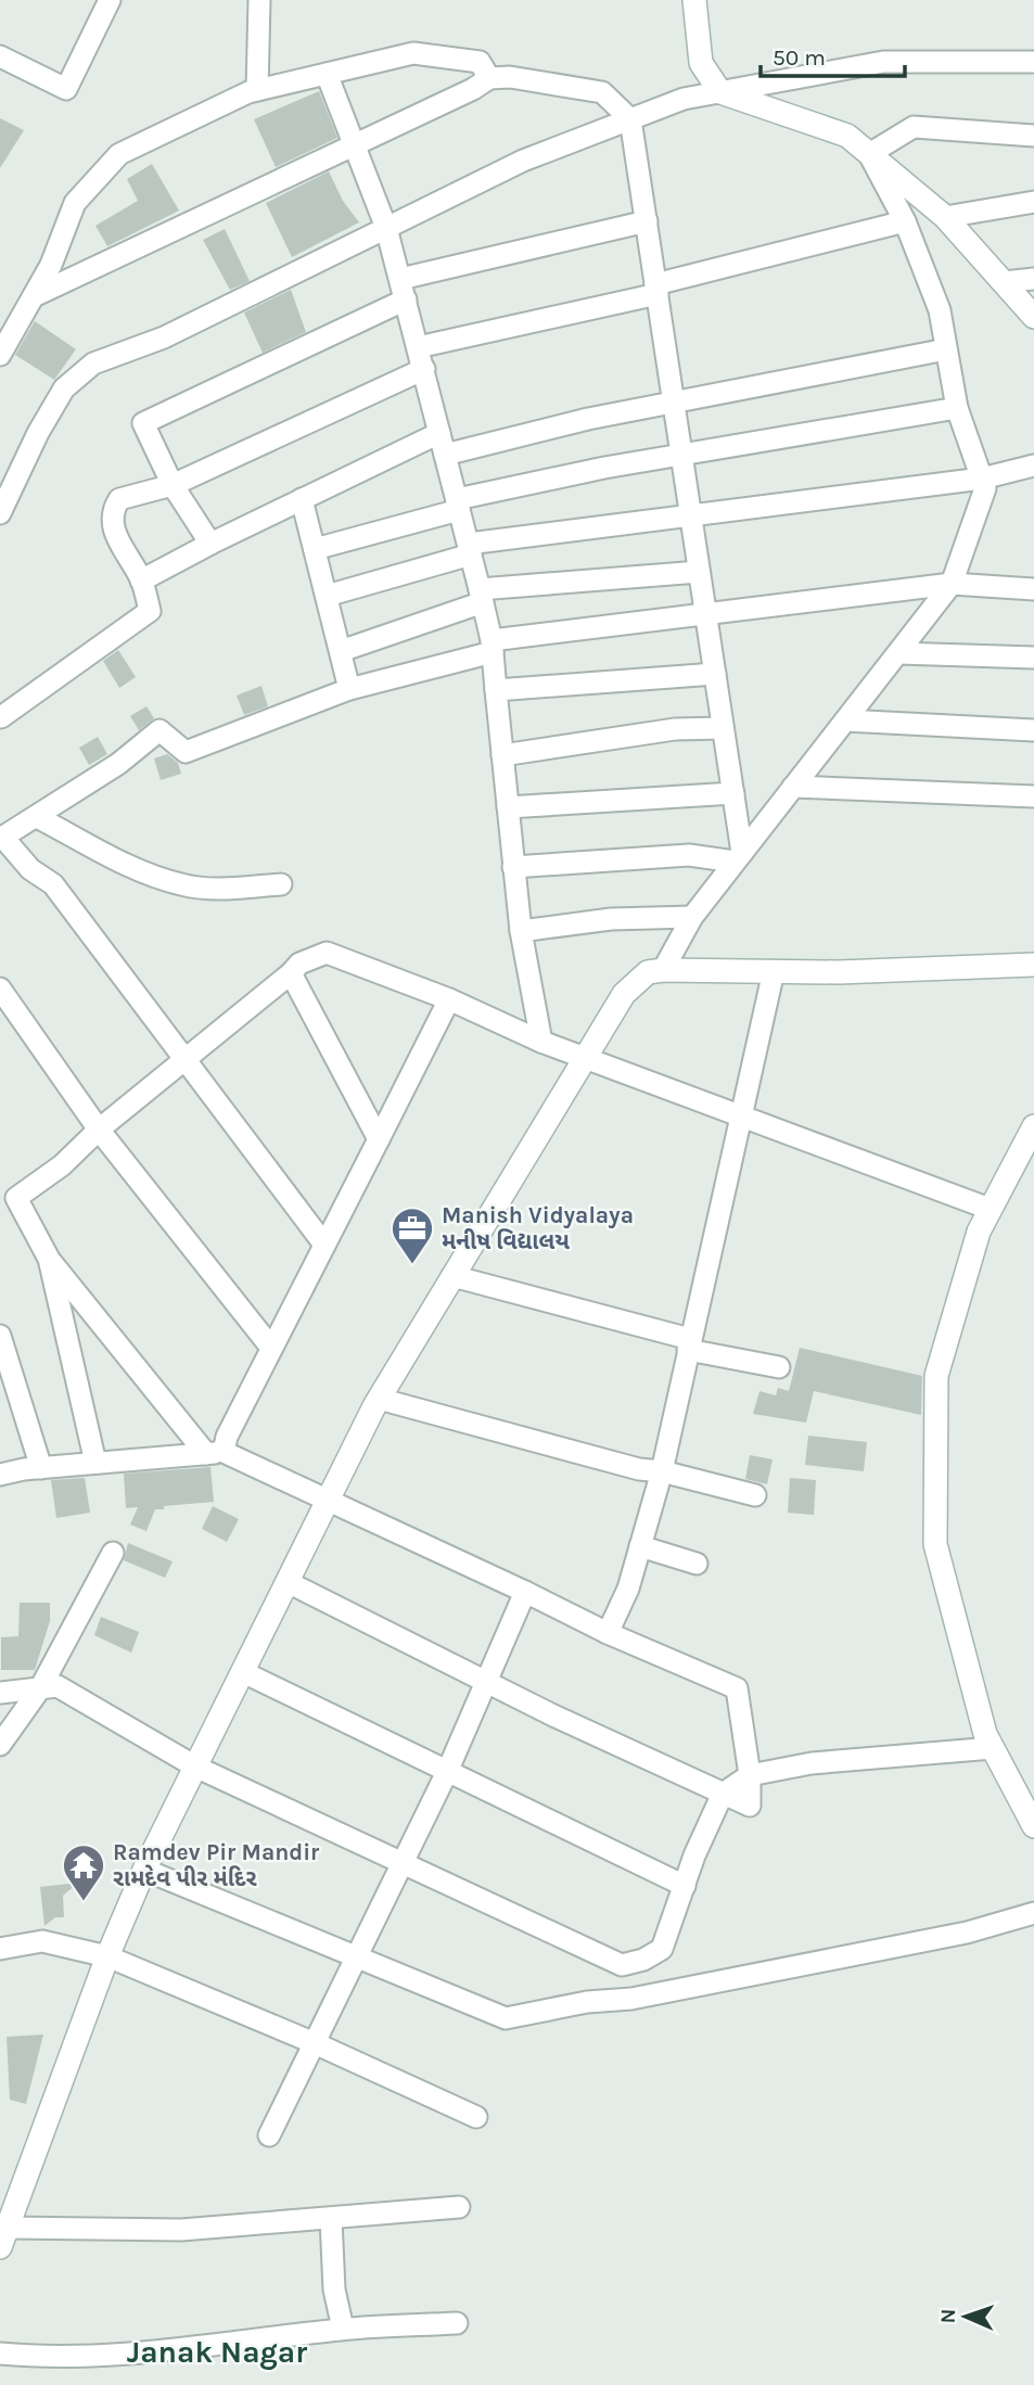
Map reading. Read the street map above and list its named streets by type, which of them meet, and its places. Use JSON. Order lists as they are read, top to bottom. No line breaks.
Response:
{"districts":["Janak Nagar"],"places":{"office":["Manish Vidyalaya મનીષ વિદ્યાલય"],"temple":["Ramdev Pir Mandir રામદેવ પીર મંદિર"]},"scale_bar":"50 m","north":"left"}
